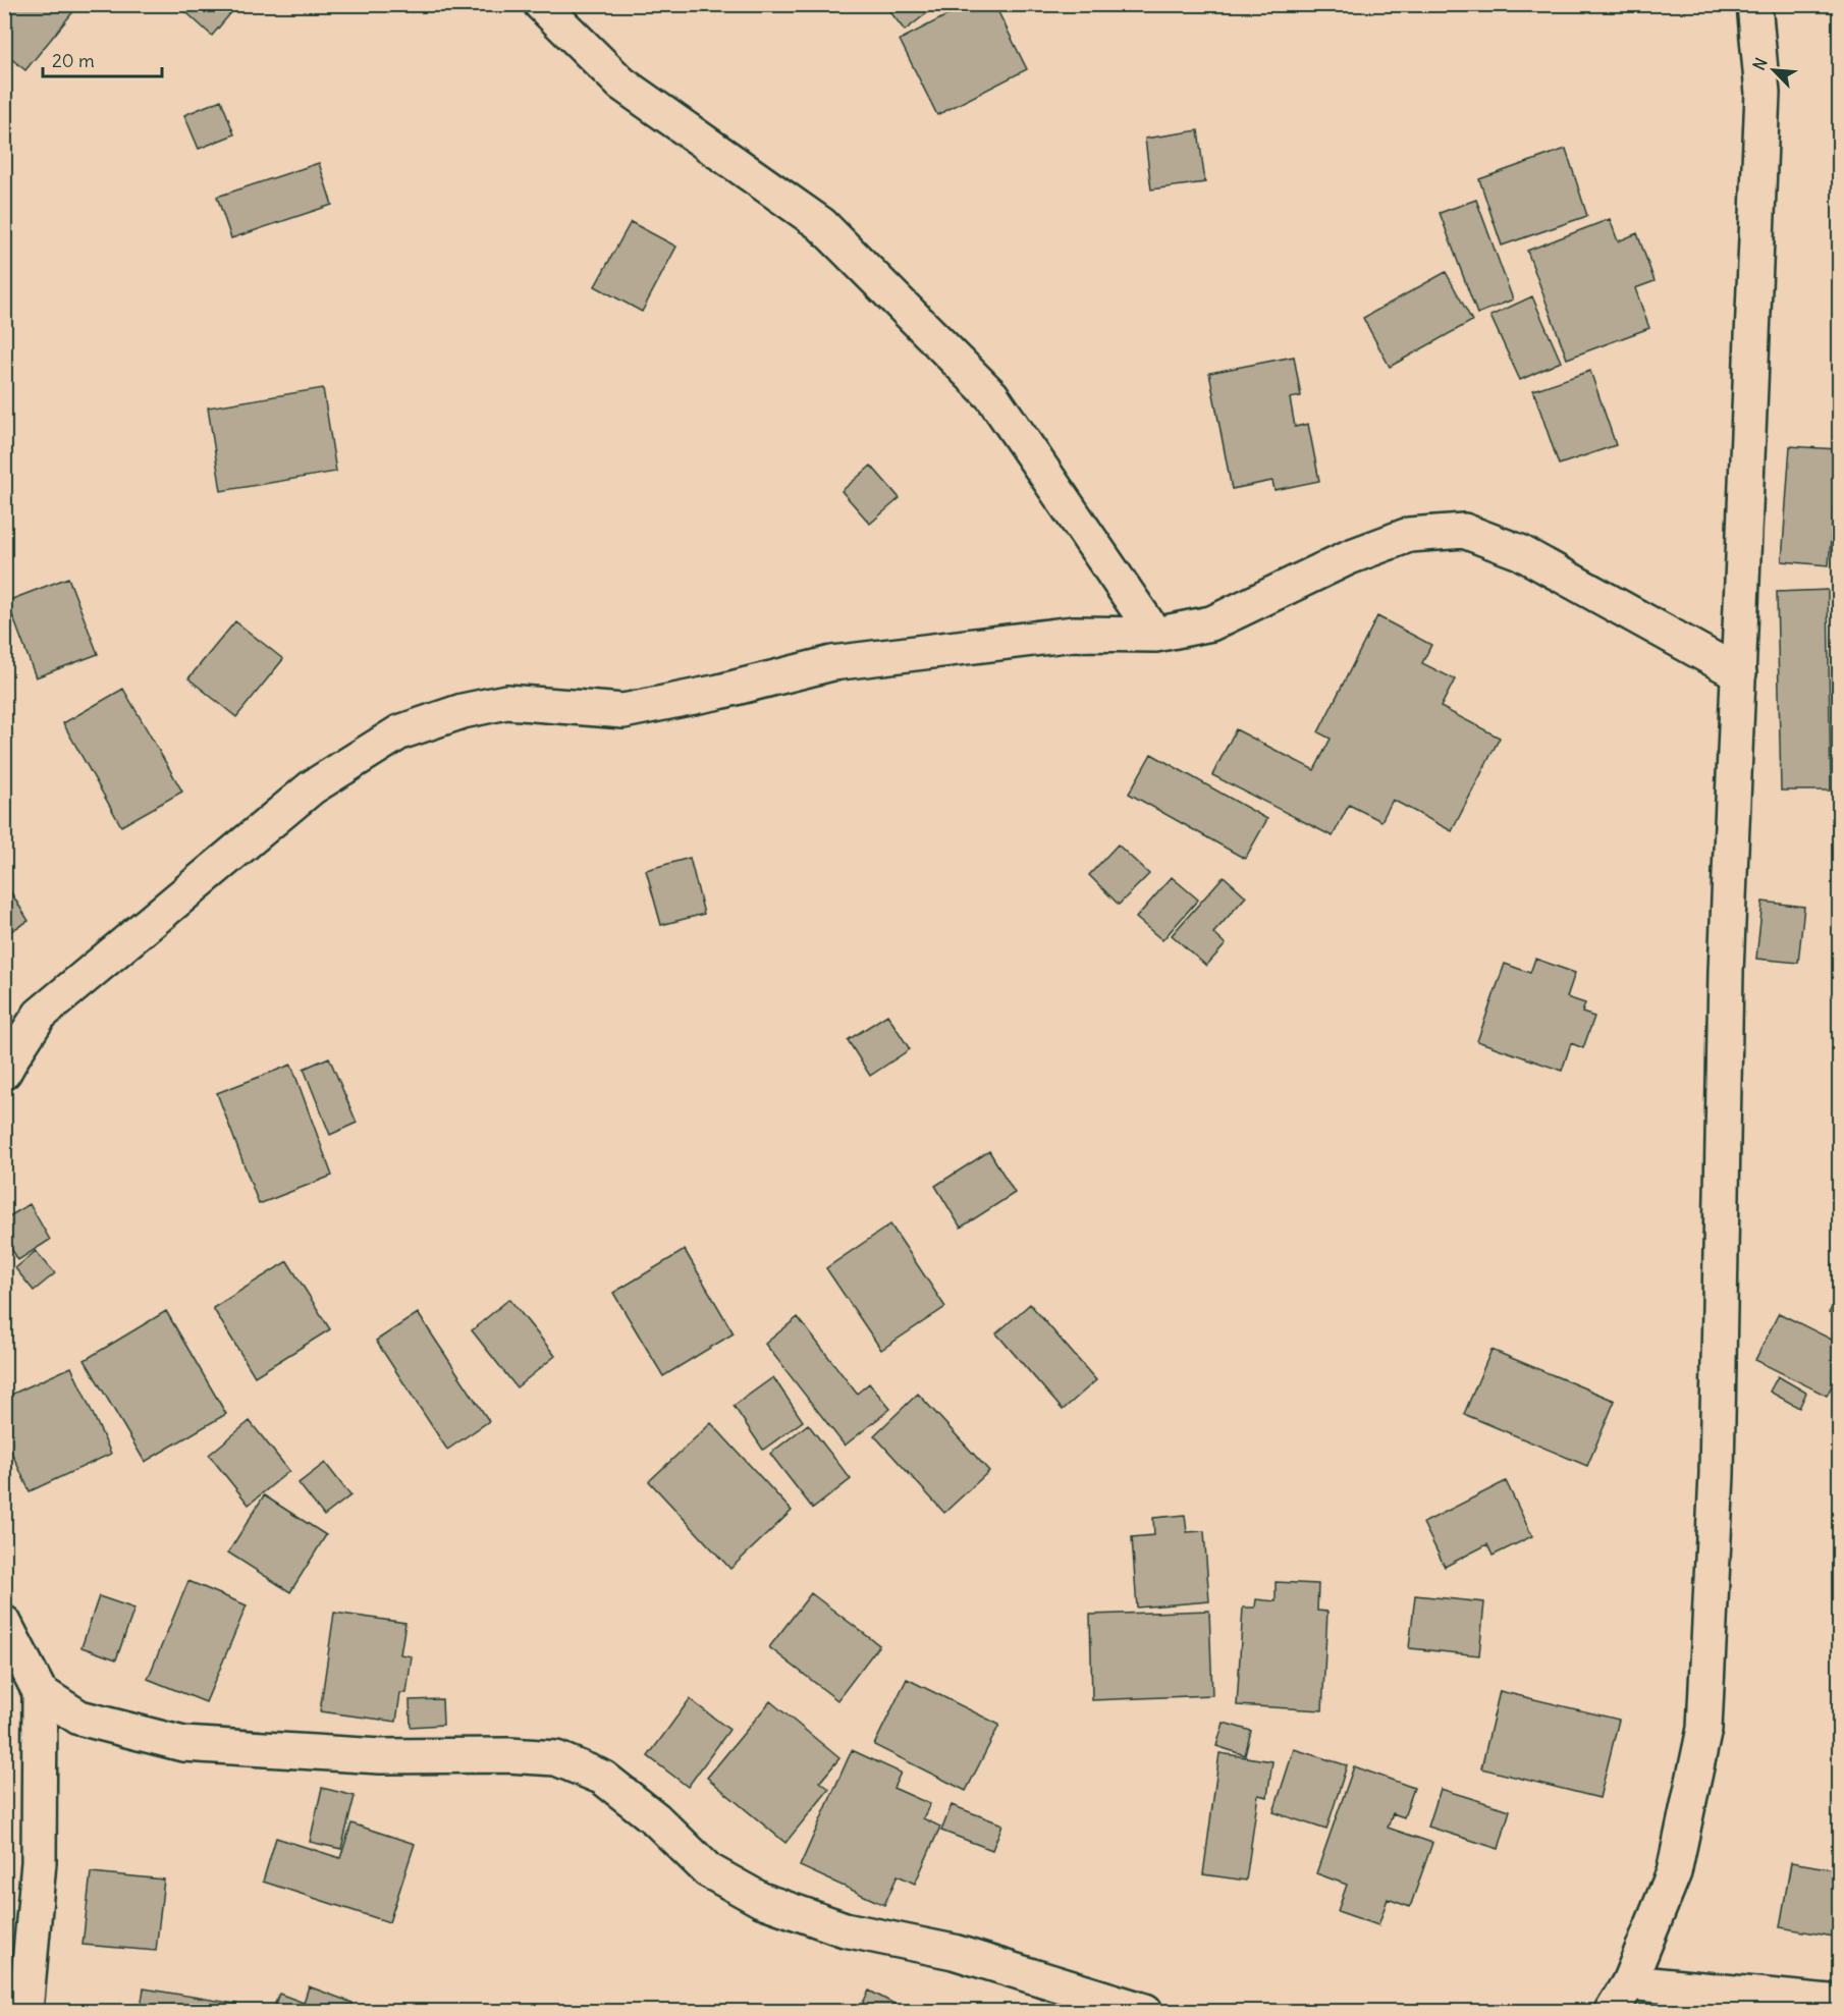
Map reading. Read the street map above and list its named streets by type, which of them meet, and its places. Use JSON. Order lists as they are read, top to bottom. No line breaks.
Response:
{"scale_bar":"20 m","north":"top left"}
